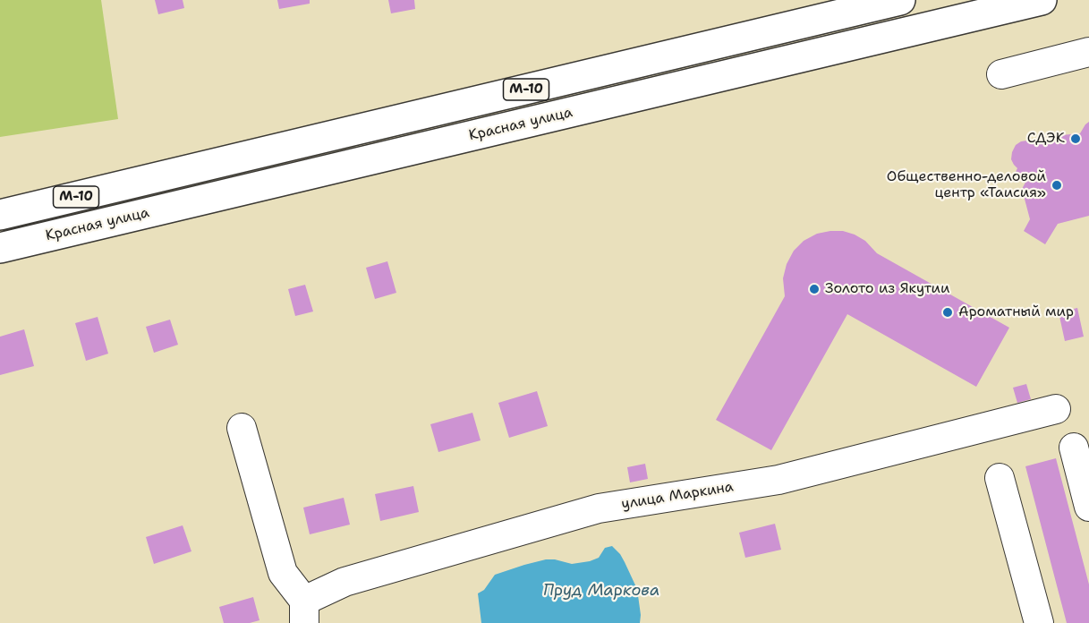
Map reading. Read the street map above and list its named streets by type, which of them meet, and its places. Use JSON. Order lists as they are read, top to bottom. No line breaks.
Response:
{"streets":{"highway":["М-10","Красная улица"],"street":["улица Маркина"]},"water":["Пруд Маркова"],"places":["СДЭК","Общественно-деловой центр «Таисия»","Золото из Якутии","Ароматный мир"]}
